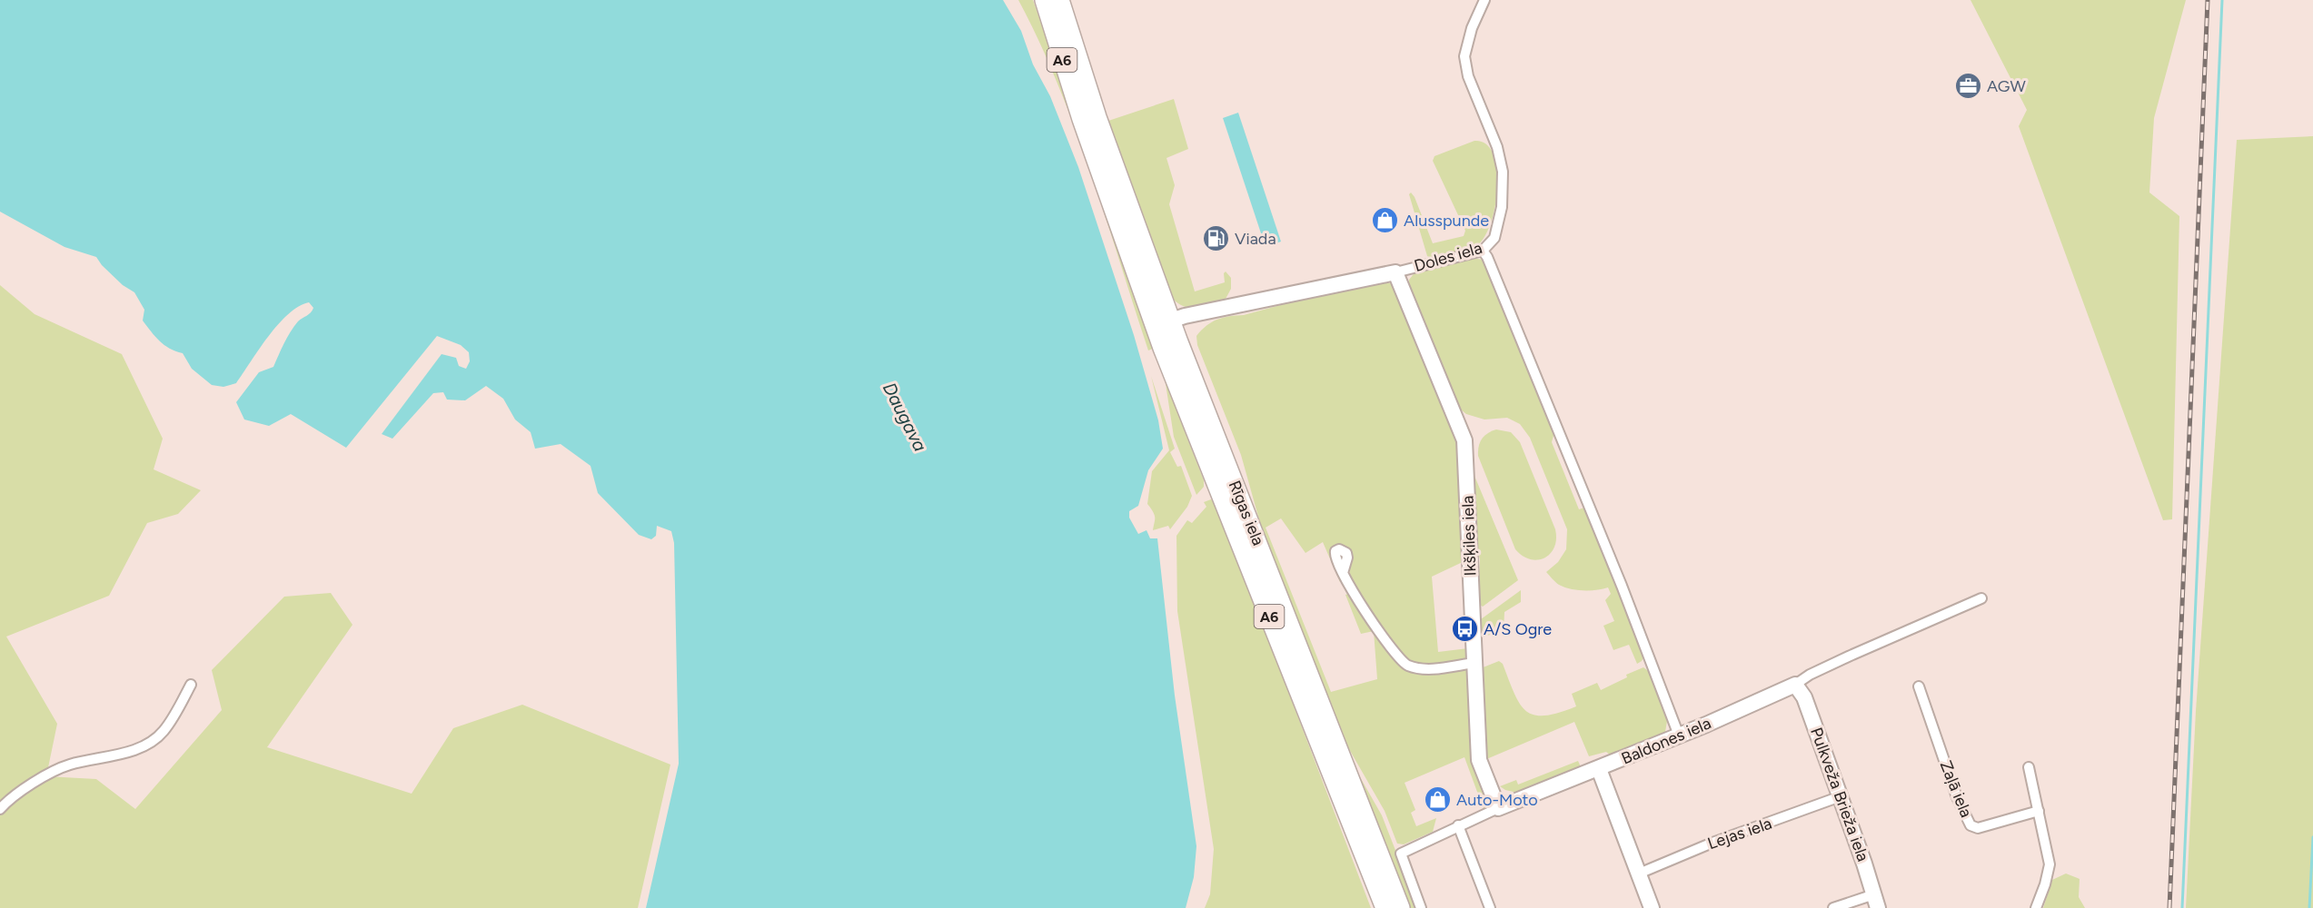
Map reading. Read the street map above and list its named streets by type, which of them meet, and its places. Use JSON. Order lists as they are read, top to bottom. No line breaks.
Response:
{"streets":{"highway":["A6","Rīgas iela"],"street":["Doles iela","Ikšķiles iela","Baldones iela","Zaļā iela","Pulkveža Brieža iela","Lejas iela"]},"crossings":[["A6","Rīgas iela"],["Doles iela","Rīgas iela"],["Doles iela","Ikšķiles iela"],["Ikšķiles iela","Baldones iela"],["Baldones iela","Pulkveža Brieža iela"],["Pulkveža Brieža iela","Lejas iela"]],"water":["Daugava"],"places":{"office":["AGW"],"shop":["Alusspunde","Auto-Moto"],"fuel station":["Viada"],"bus stop":["A/S Ogre"]}}
